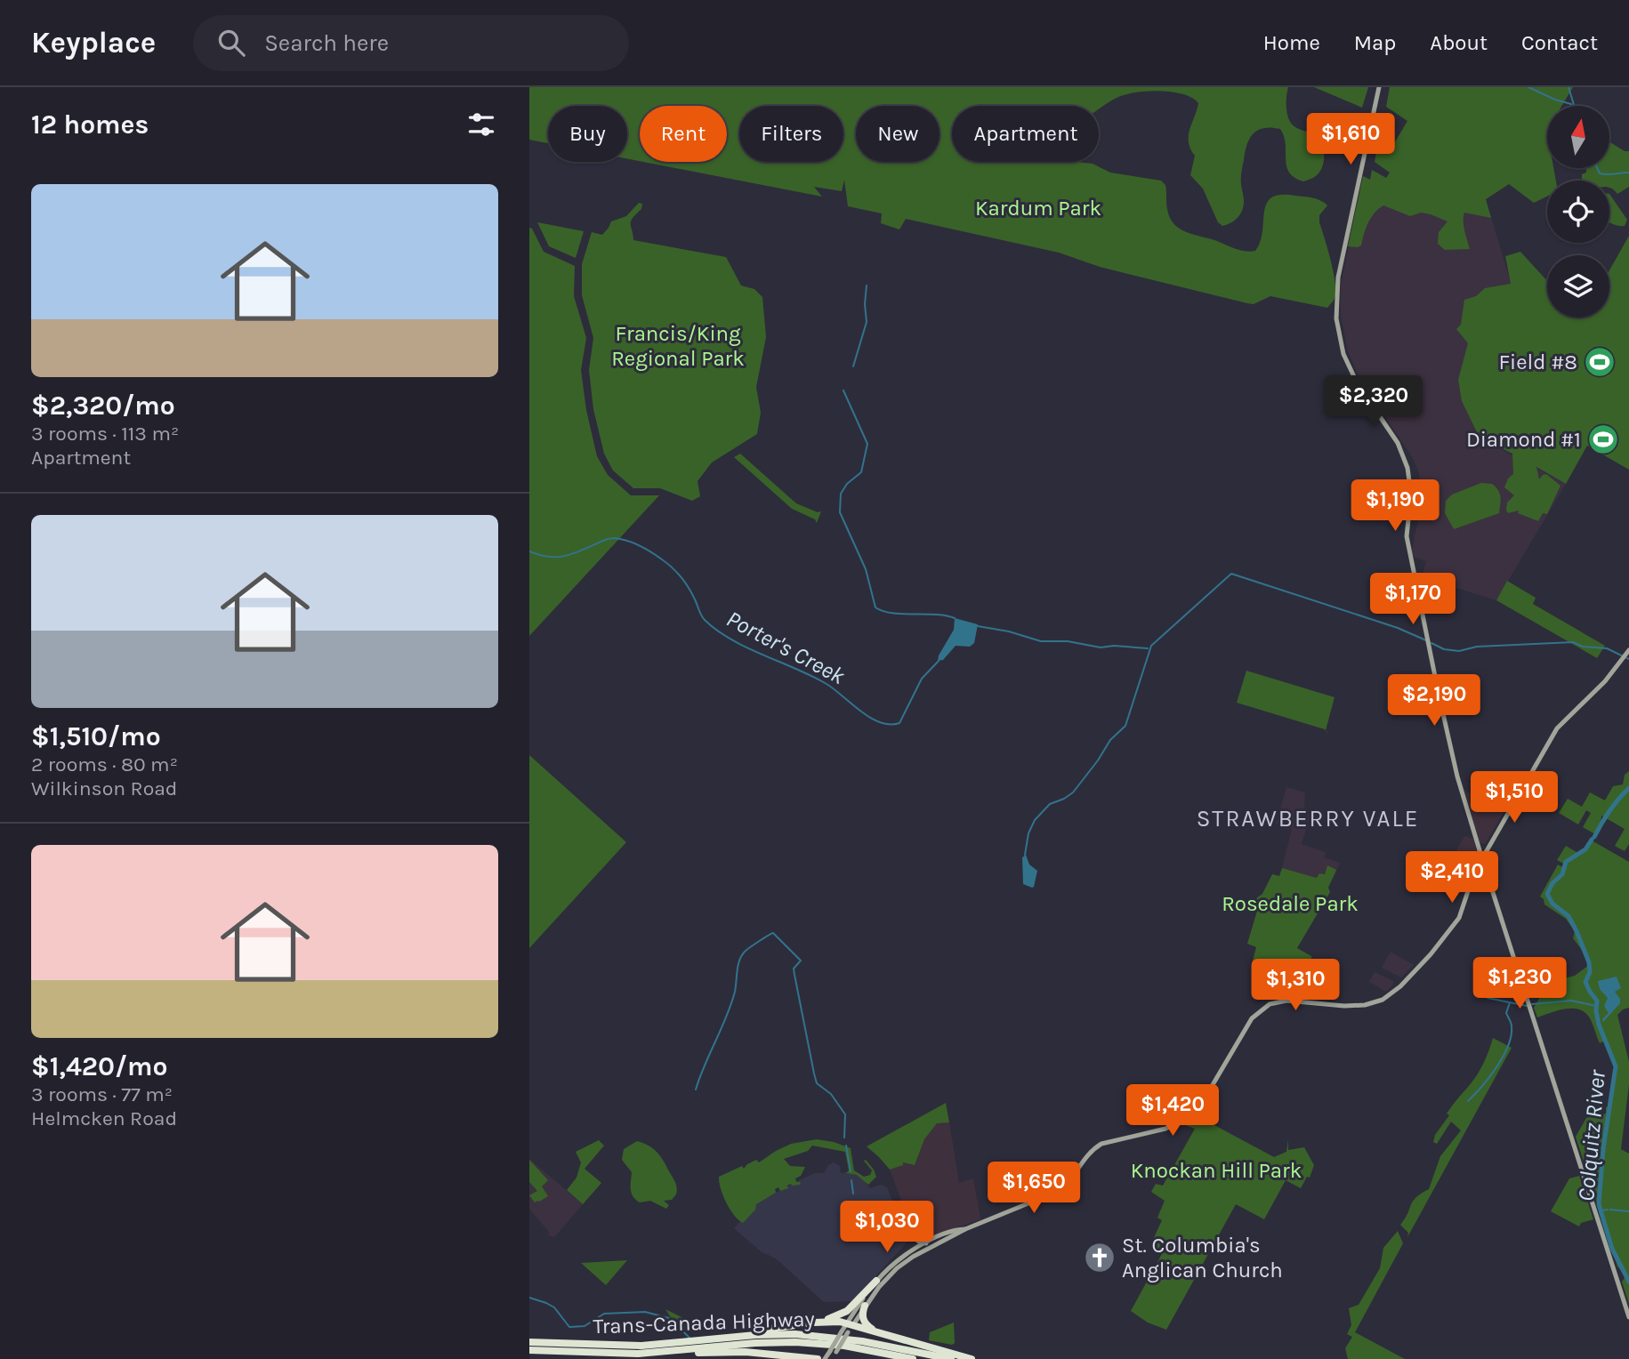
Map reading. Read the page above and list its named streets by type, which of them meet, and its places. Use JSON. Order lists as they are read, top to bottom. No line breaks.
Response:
{"streets":{"highway":["Trans-Canada Highway"]},"districts":["STRAWBERRY VALE"],"water":["Porter's Creek","Colquitz River"],"parks":["Kardum Park","Francis/King Regional Park","Rosedale Park","Knockan Hill Park"],"places":{"sports":["Field #8","Diamond #1"],"church":["St. Columbia's Anglican Church"]},"north":"top","page":{"header":"Keyplace","search":"Search here","nav":["Home","Map","About","Contact"],"heading":"12 homes","chip":["Buy","Rent","Filters","New","Apartment"],"price":["$1,610","$2,320","$1,190","$1,170","$2,190","$1,510","$2,410","$1,230","$1,310","$1,420","$1,650","$1,030"],"list":[{"name":"$2,320/mo","note":"3 rooms · 113 m² · Apartment"},{"name":"$1,510/mo","note":"2 rooms · 80 m² · Wilkinson Road"},{"name":"$1,420/mo","note":"3 rooms · 77 m² · Helmcken Road"}]}}
